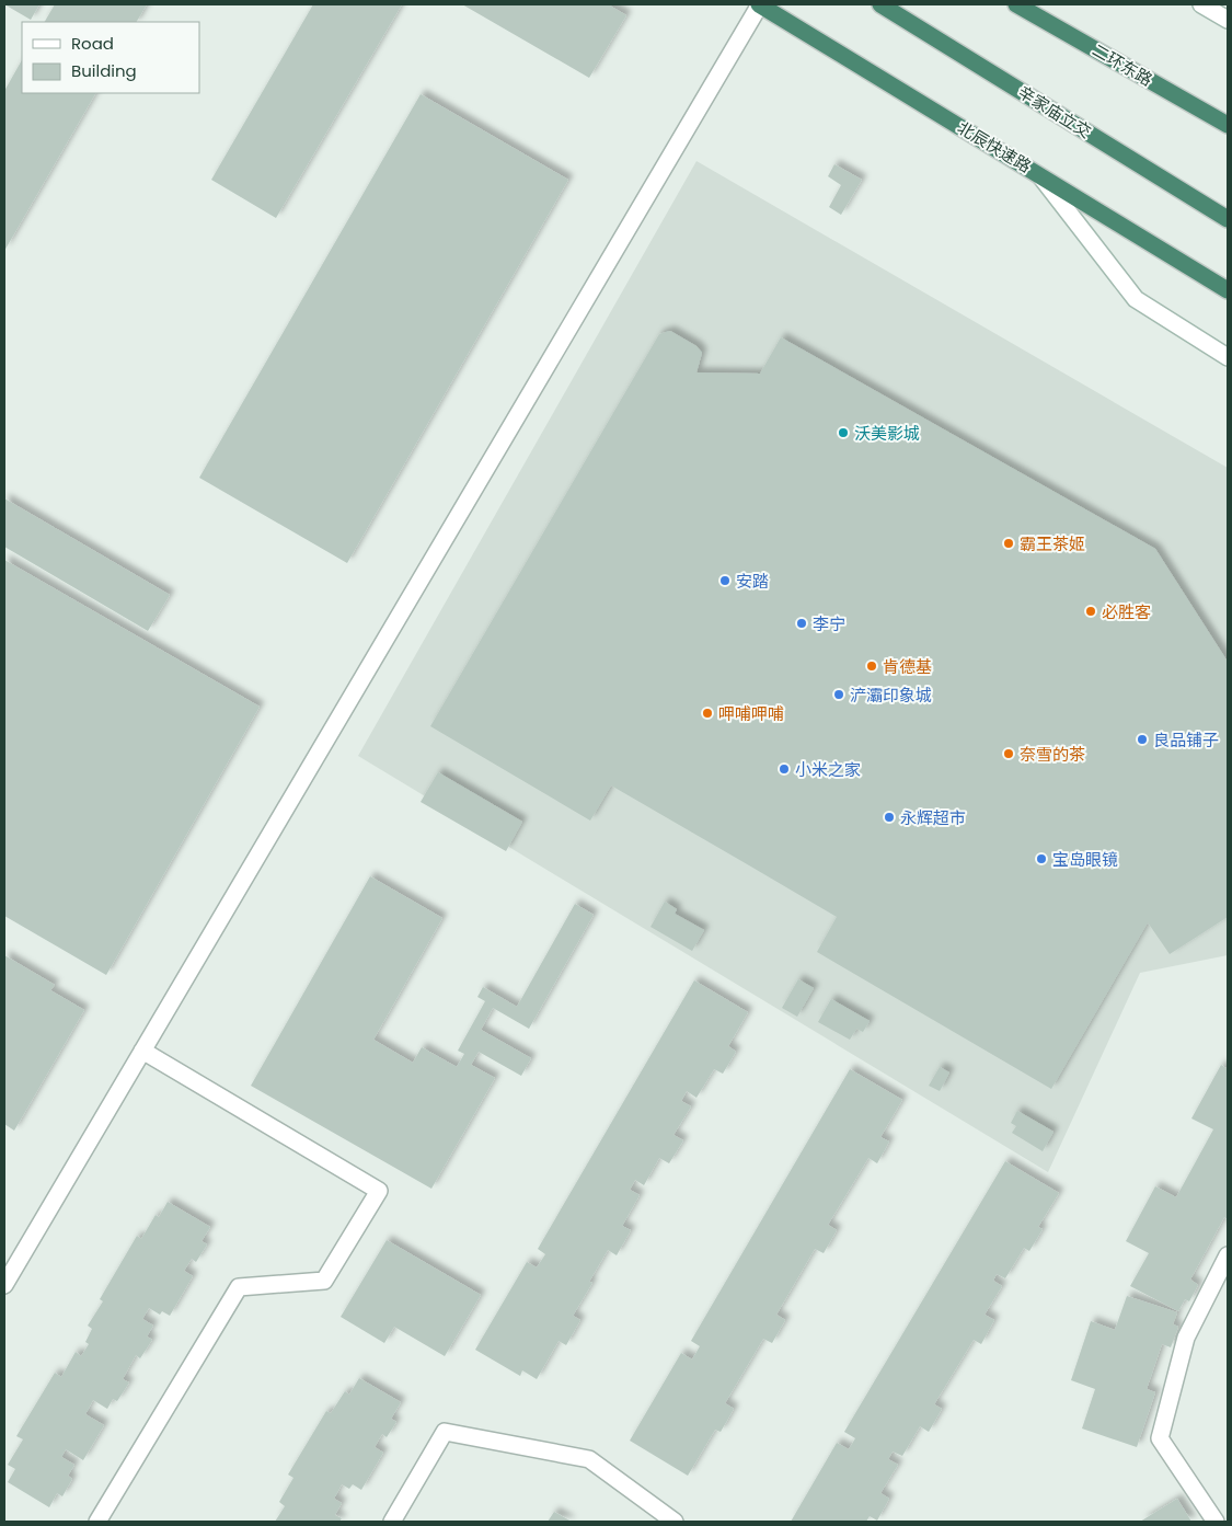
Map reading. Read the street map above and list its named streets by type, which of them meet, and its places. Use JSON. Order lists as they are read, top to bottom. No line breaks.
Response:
{"streets":{"highway":["二环东路","辛家庙立交","北辰快速路"]},"places":["沃美影城","霸王茶姬","安踏","必胜客","李宁","肯德基","浐灞印象城","呷哺呷哺","良品铺子","奈雪的茶","小米之家","永辉超市","宝岛眼镜"],"legend":["Road","Building"]}
